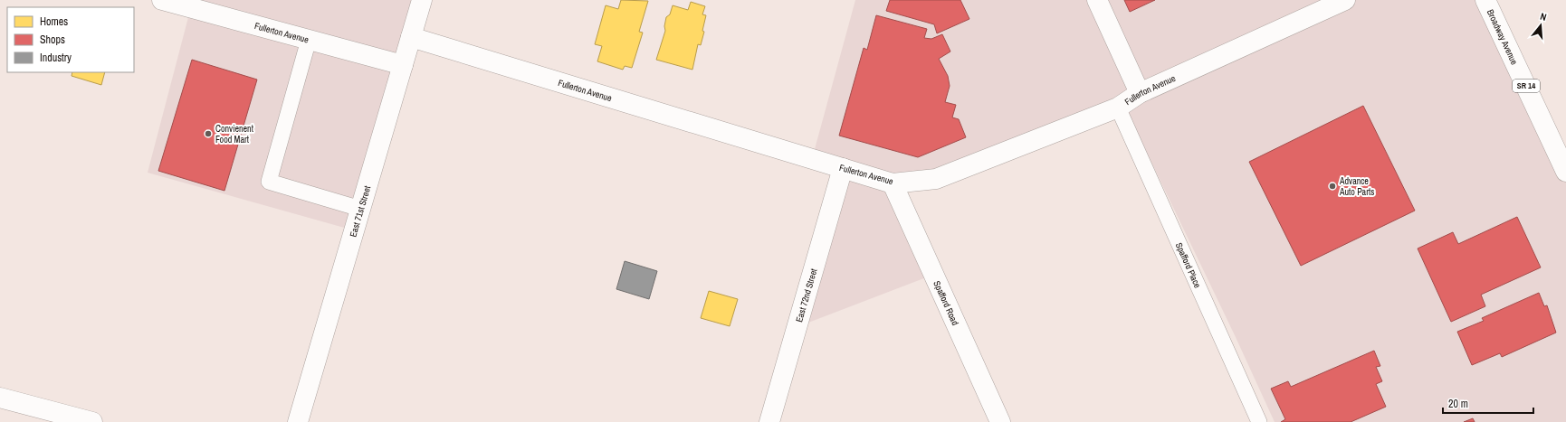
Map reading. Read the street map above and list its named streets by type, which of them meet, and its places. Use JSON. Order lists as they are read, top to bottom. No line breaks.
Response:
{"streets":{"street":["Fullerton Avenue","Broadway Avenue","SR 14","East 71st Street","East 72nd Street","Spafford Road"],"lane":["Spafford Place"]},"crossings":[["Fullerton Avenue","East 71st Street"],["Fullerton Avenue","Spafford Place"],["Fullerton Avenue","East 72nd Street"],["Fullerton Avenue","Spafford Road"]],"places":["Convienent Food Mart","Advance Auto Parts"],"legend":["Homes","Shops","Industry"],"scale_bar":"20 m","north":"top"}
